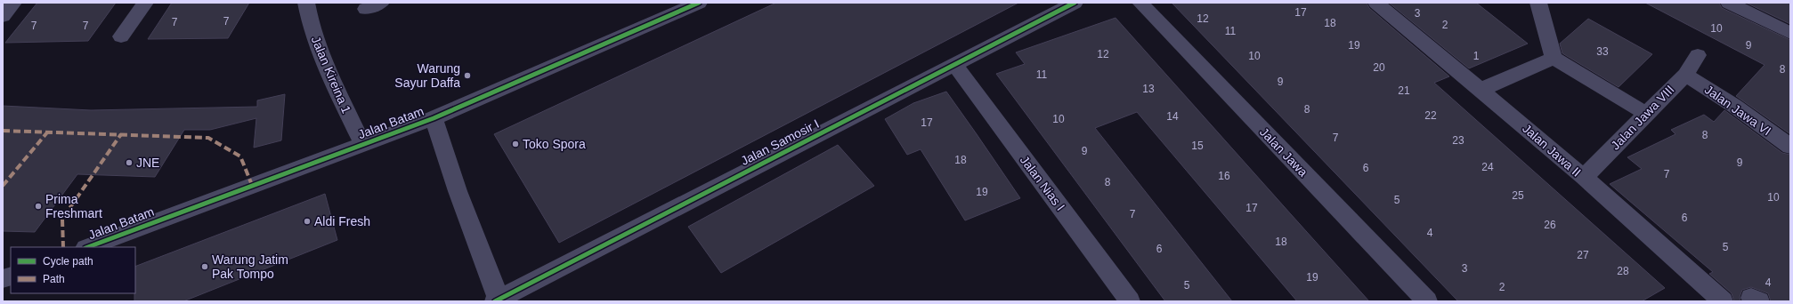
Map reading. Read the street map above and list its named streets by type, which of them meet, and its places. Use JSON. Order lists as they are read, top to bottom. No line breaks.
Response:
{"streets":{"street":["Jalan Kireina 1","Jalan Jawa VI","Jalan Jawa VIII","Jalan Batam","Jalan Samosir I","Jalan Jawa II","Jalan Jawa","Jalan Nias I"]},"crossings":[["Jalan Kireina 1","Jalan Batam"],["Jalan Jawa VI","Jalan Jawa VIII"],["Jalan Jawa VIII","Jalan Jawa II"],["Jalan Samosir I","Jalan Nias I"]],"places":["Warung Sayur Daffa","Toko Spora","JNE","Prima Freshmart","Aldi Fresh","Warung Jatim Pak Tompo"],"house_numbers":["17","3","12","7","7","18","2","7","7","10","11","19","9","33","12","10","1","20","8","11","9","13","21","8","22","14","10","17","8","7","23","15","9","18","9","24","6","7","16","8","19","25","10","5","17","7","6","26","4","18","5","6","27","3","28","19","4","5","2"],"legend":["Cycle path","Path"]}
